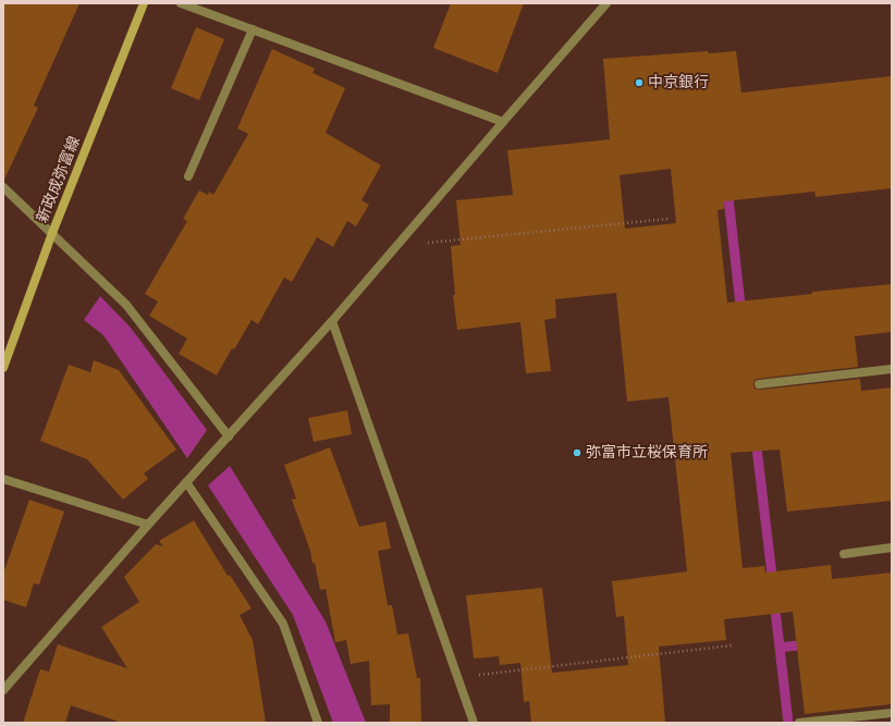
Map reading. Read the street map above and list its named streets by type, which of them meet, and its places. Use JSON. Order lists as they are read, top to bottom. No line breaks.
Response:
{"streets":{"main road":["新政成弥富線"]},"places":["中京銀行","弥富市立桜保育所"]}
